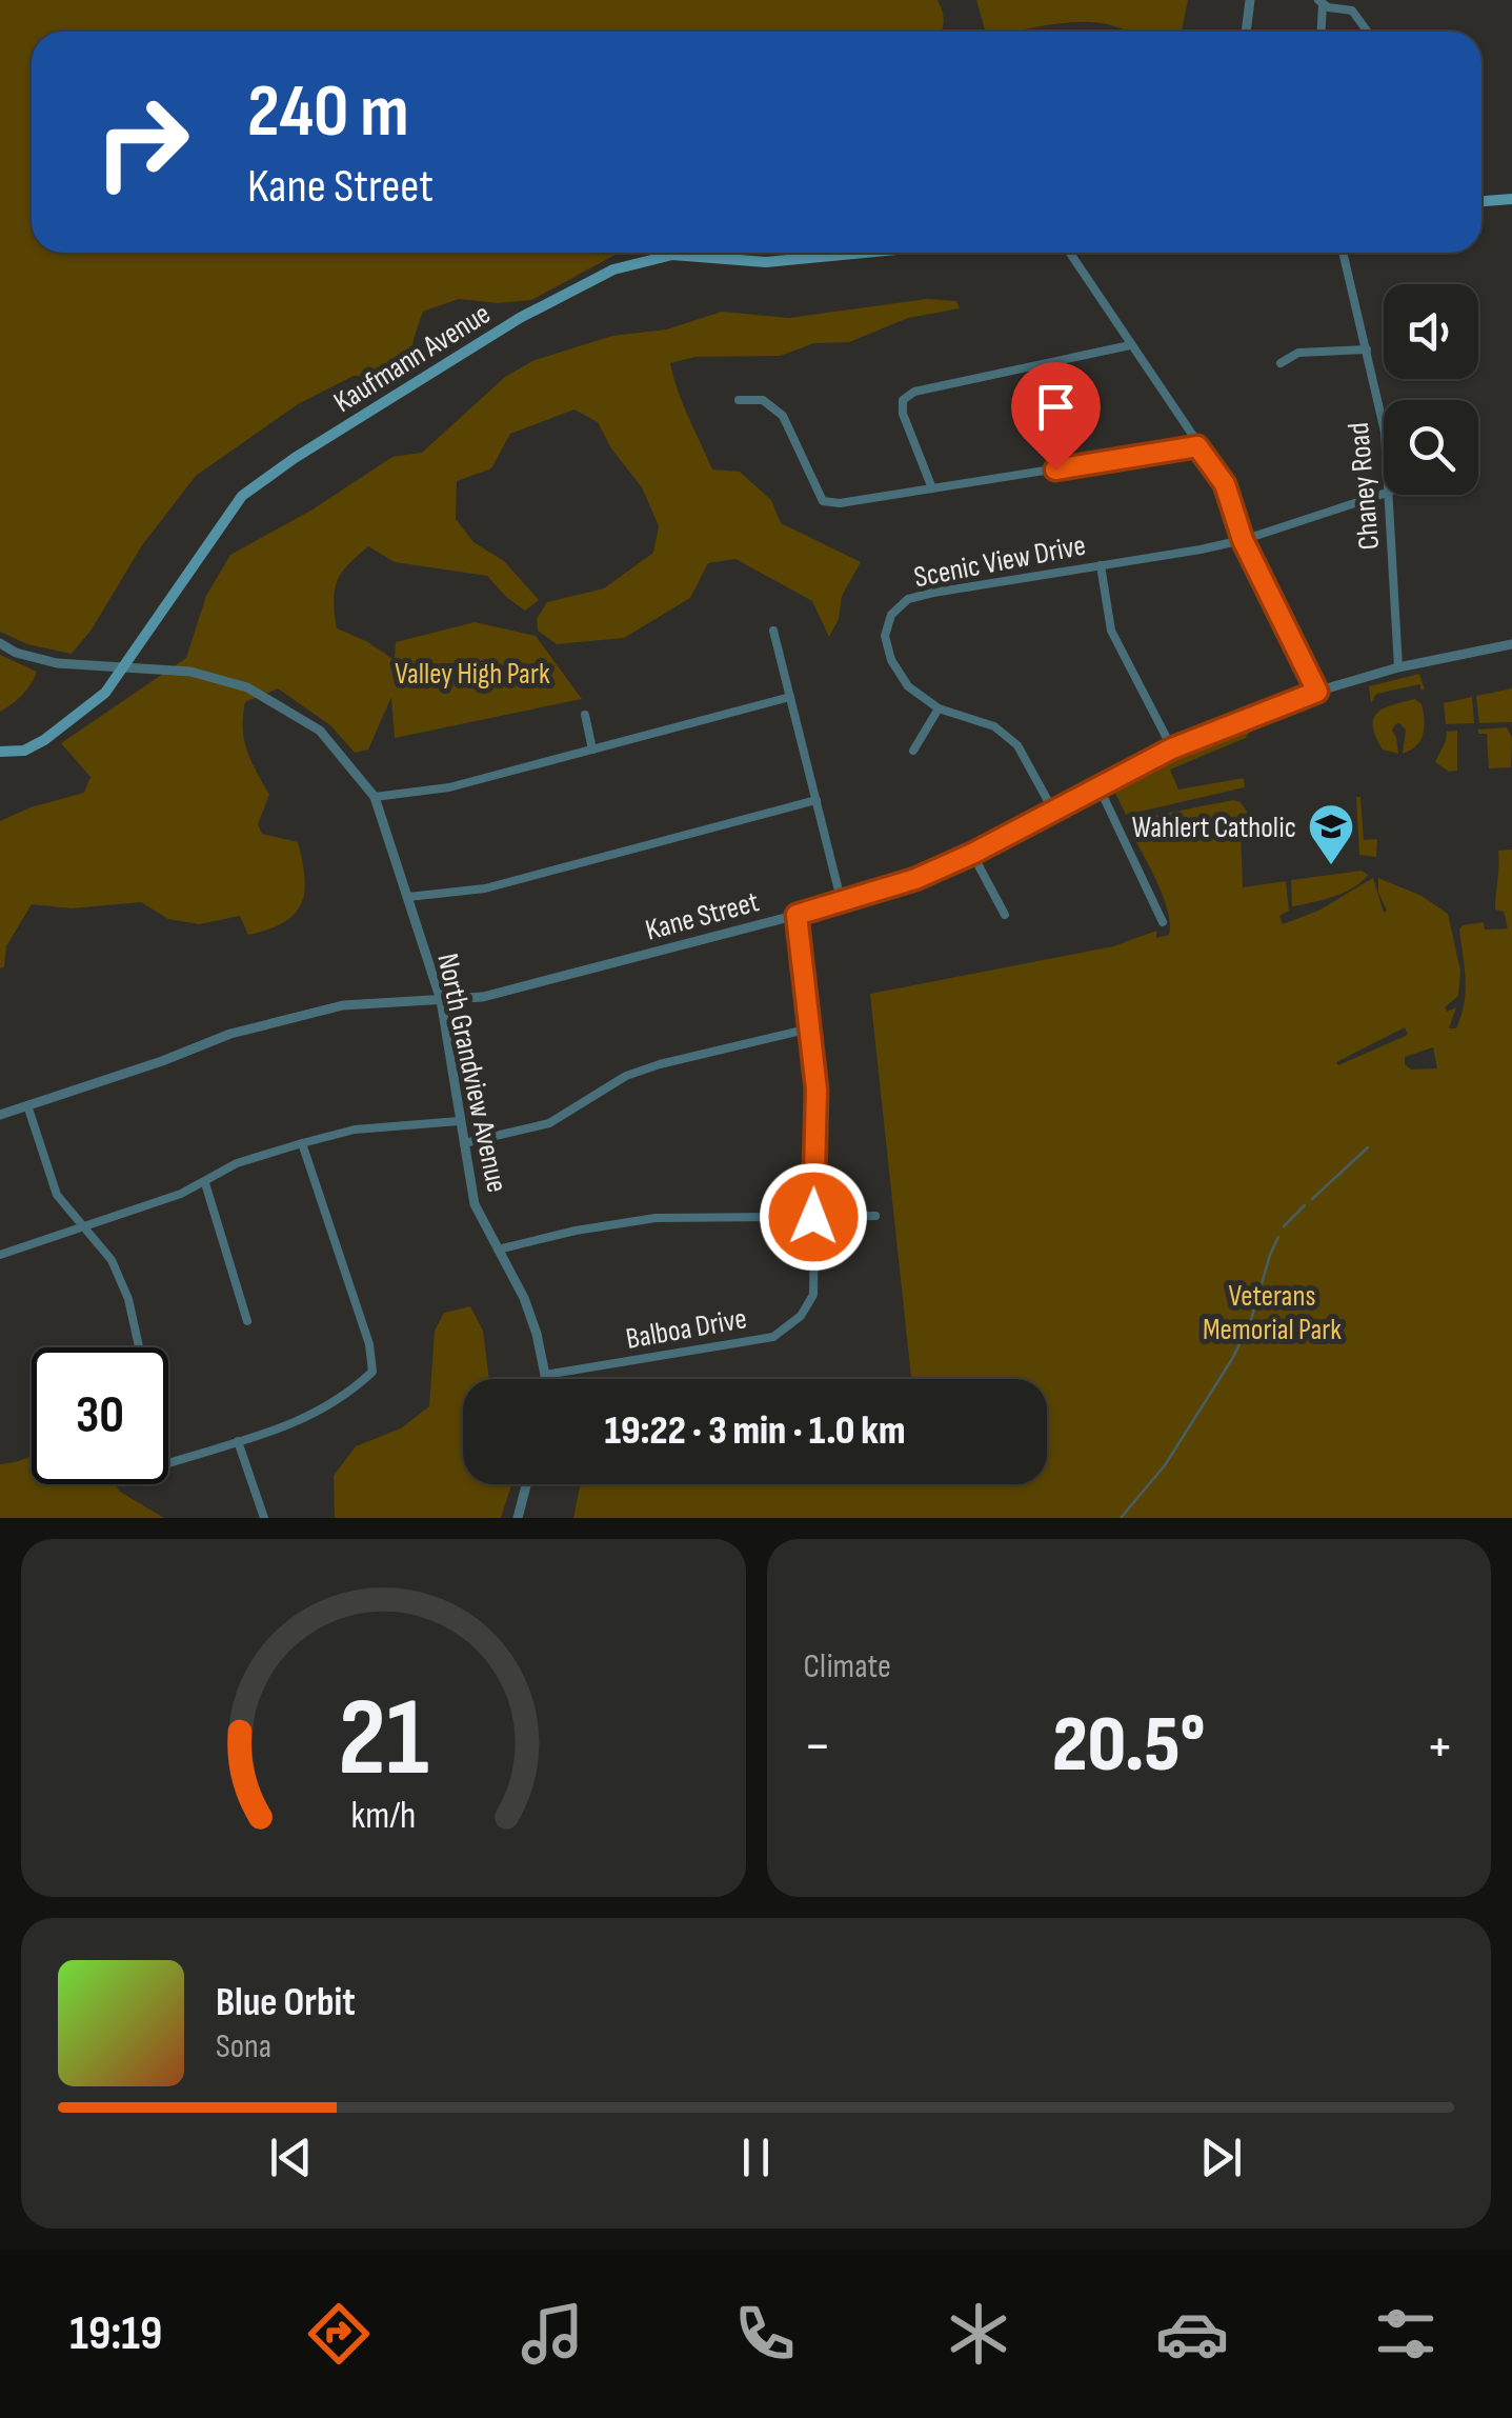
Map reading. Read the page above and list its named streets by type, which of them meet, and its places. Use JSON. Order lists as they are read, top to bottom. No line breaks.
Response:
{"streets":{"main road":["Kaufmann Avenue"],"street":["Chaney Road","Scenic View Drive","Kane Street","North Grandview Avenue","Balboa Drive"]},"crossings":[["Kaufmann Avenue","North Grandview Avenue"],["Chaney Road","Kane Street"],["Scenic View Drive","Kane Street"],["Kane Street","North Grandview Avenue"],["Kane Street","Balboa Drive"],["North Grandview Avenue","Balboa Drive"]],"parks":["Valley High Park","Veterans Memorial Park"],"places":{"school or university":["Wahlert Catholic"]},"page":{"turn":["240 m","Kane Street"],"limit":"30","trip":"19:22 · 3 min · 1.0 km","tile":"Climate","heat":["−","20.5°","+"],"song":["Blue Orbit","Sona"],"tabs":"19:19","gauge":["21","km/h"]}}
